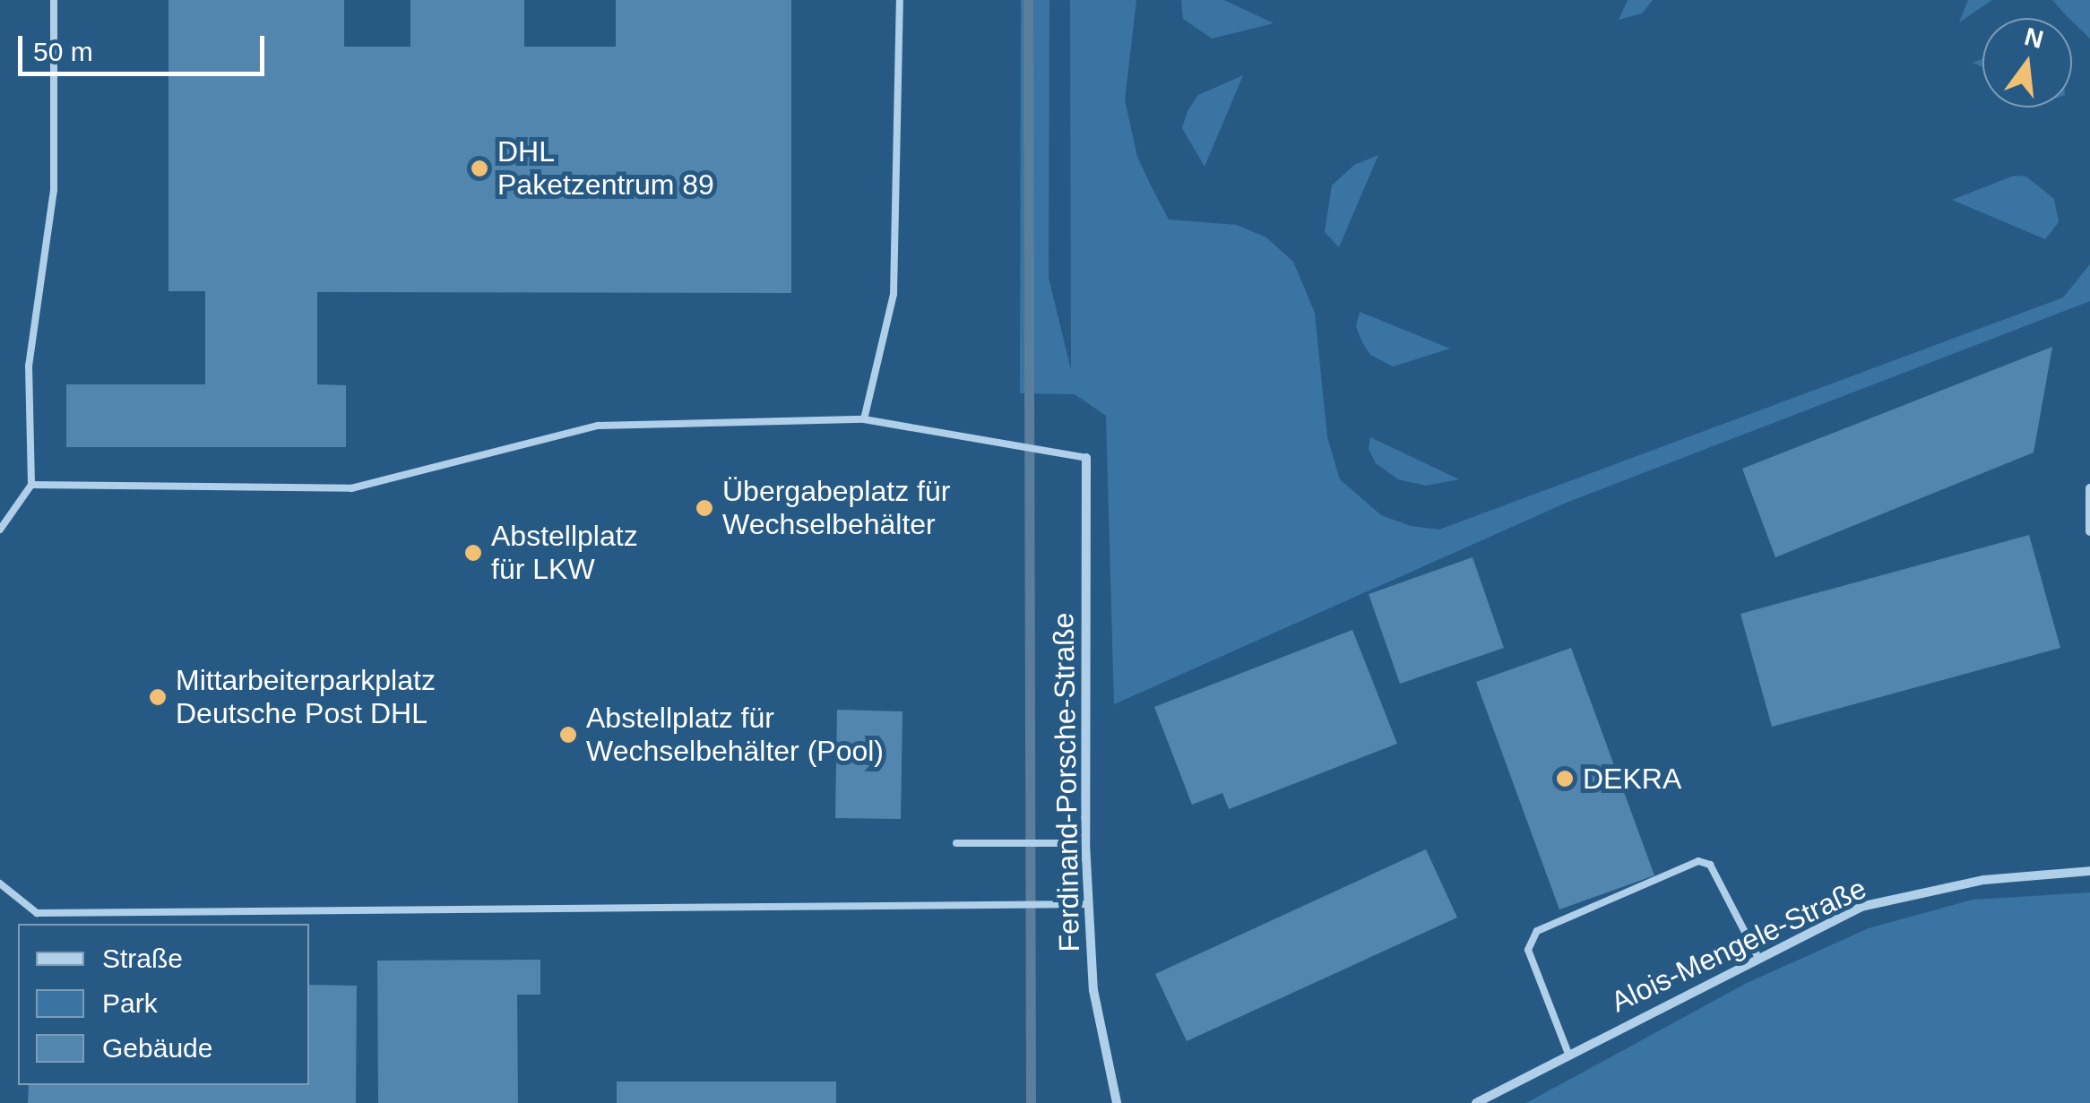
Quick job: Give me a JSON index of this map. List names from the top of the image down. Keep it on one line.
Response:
{"streets":{"street":["Ferdinand-Porsche-Straße","Alois-Mengele-Straße"]},"places":["DHL Paketzentrum 89","Übergabeplatz für Wechselbehälter","Abstellplatz für LKW","Mittarbeiterparkplatz Deutsche Post DHL","Abstellplatz für Wechselbehälter (Pool)","DEKRA"],"legend":["Straße","Park","Gebäude"],"scale_bar":"50 m","north":"top"}
